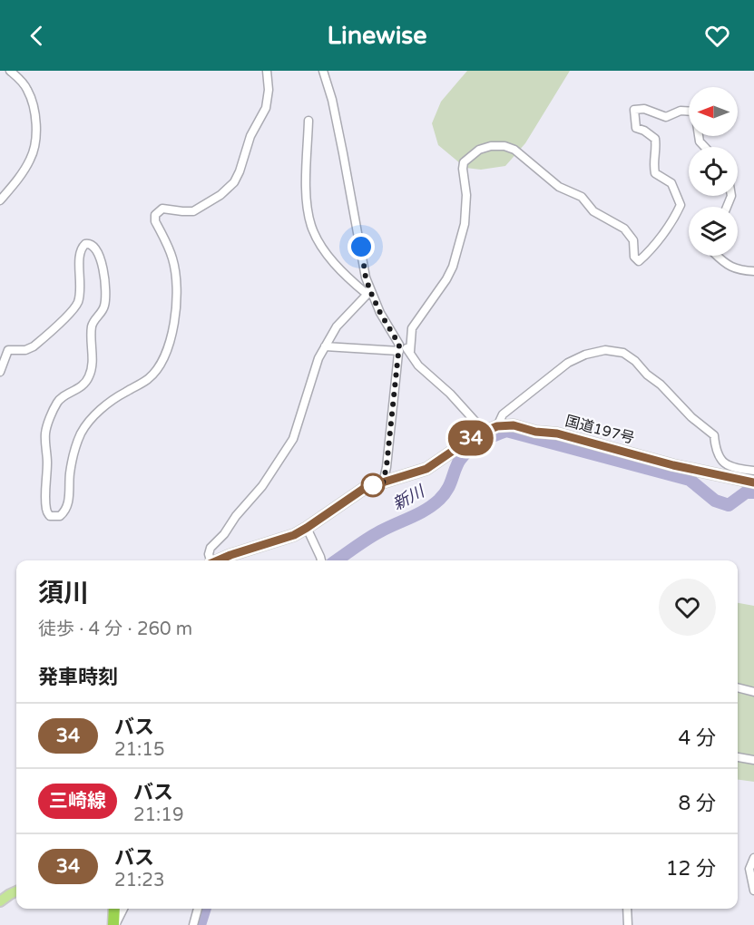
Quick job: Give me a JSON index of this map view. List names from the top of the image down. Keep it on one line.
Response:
{"streets":{"highway":["国道197号"]},"water":["新川"],"lines":["bus line 34"],"north":"left","page":{"header":"Linewise","on_map":"34","heading":[["須川","徒歩 · 4 分 · 260 m"],"発車時刻"],"list":[{"mark":"34","name":"バス","note":"21:15","value":"4 分"},{"mark":"三崎線","name":"バス","note":"21:19","value":"8 分"},{"mark":"34","name":"バス","note":"21:23","value":"12 分"}]}}
